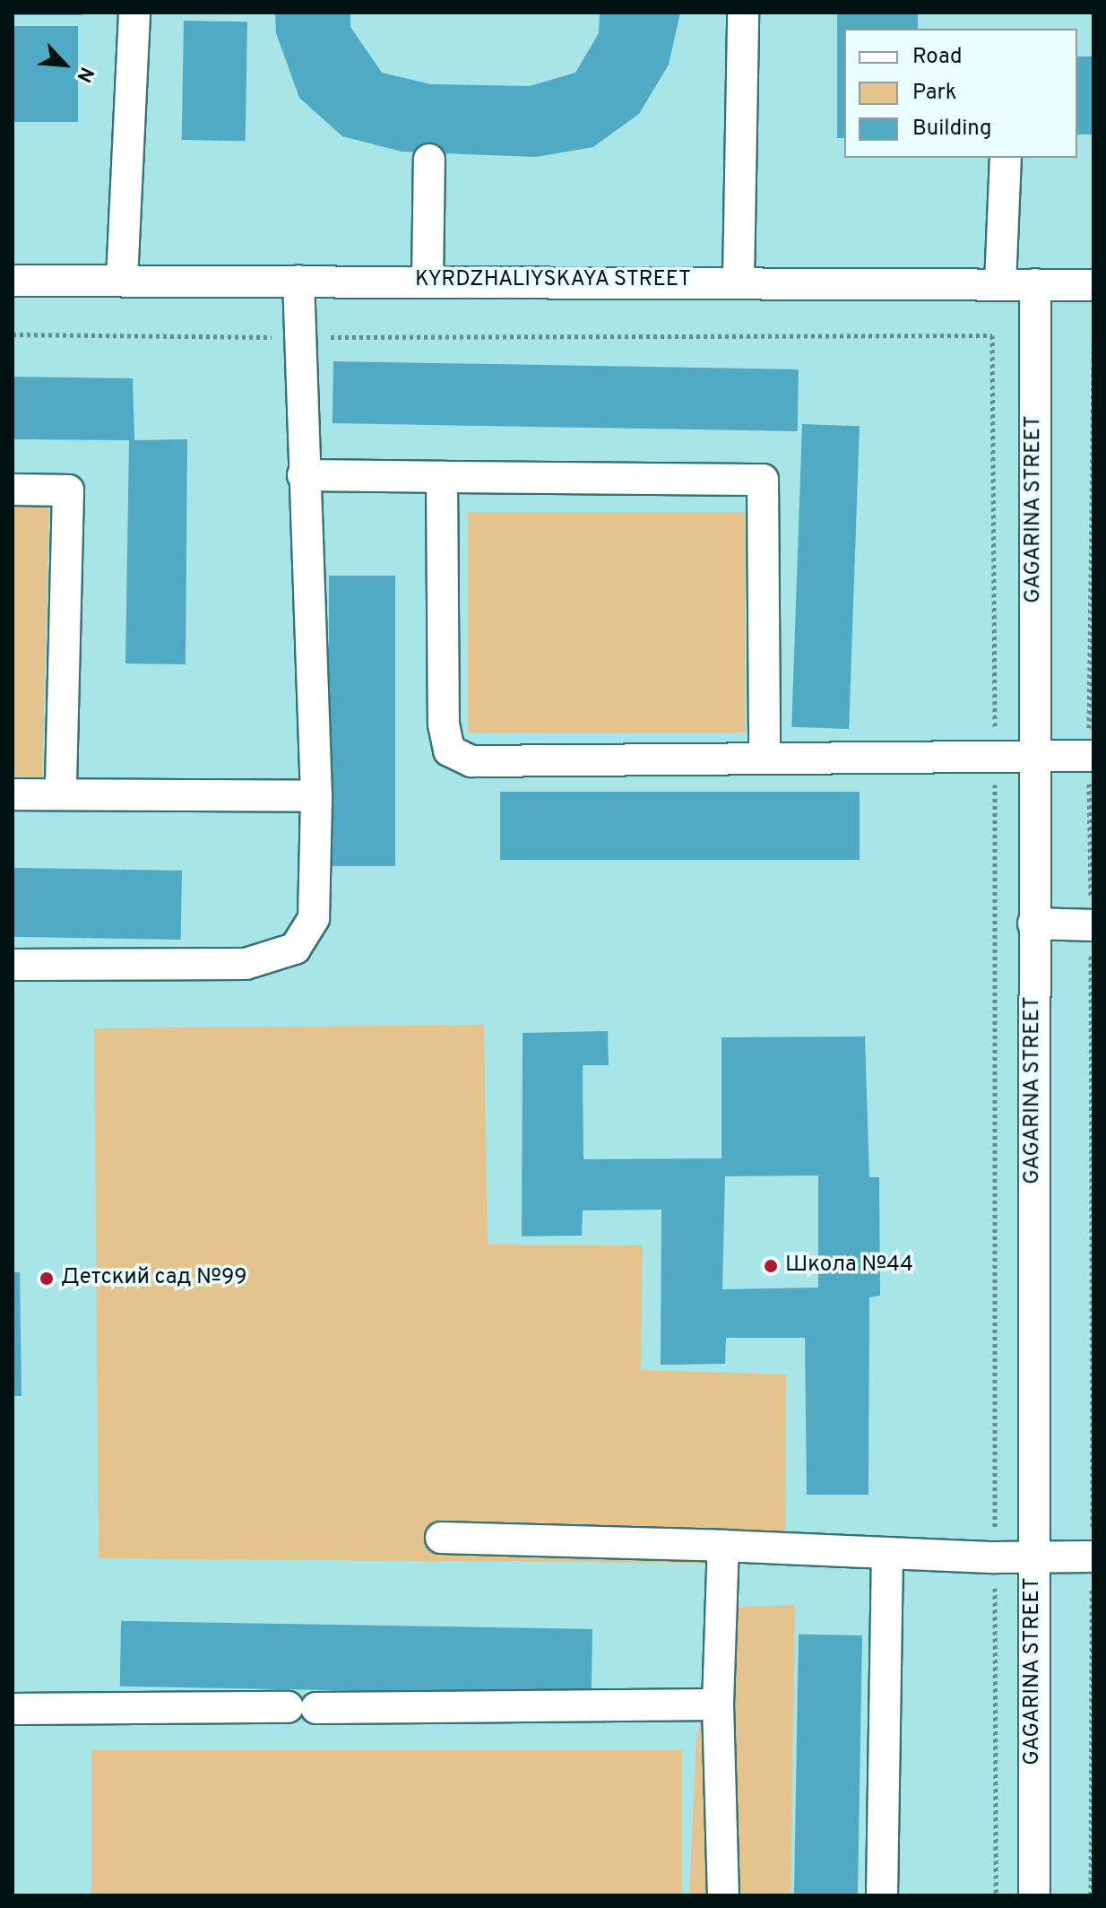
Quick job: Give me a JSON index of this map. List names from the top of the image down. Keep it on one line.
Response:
{"streets":{"street":["KYRDZHALIYSKAYA STREET","GAGARINA STREET"]},"crossings":[["KYRDZHALIYSKAYA STREET","GAGARINA STREET"]],"places":["Школа №44","Детский сад №99"],"legend":["Road","Park","Building"],"north":"bottom right"}
